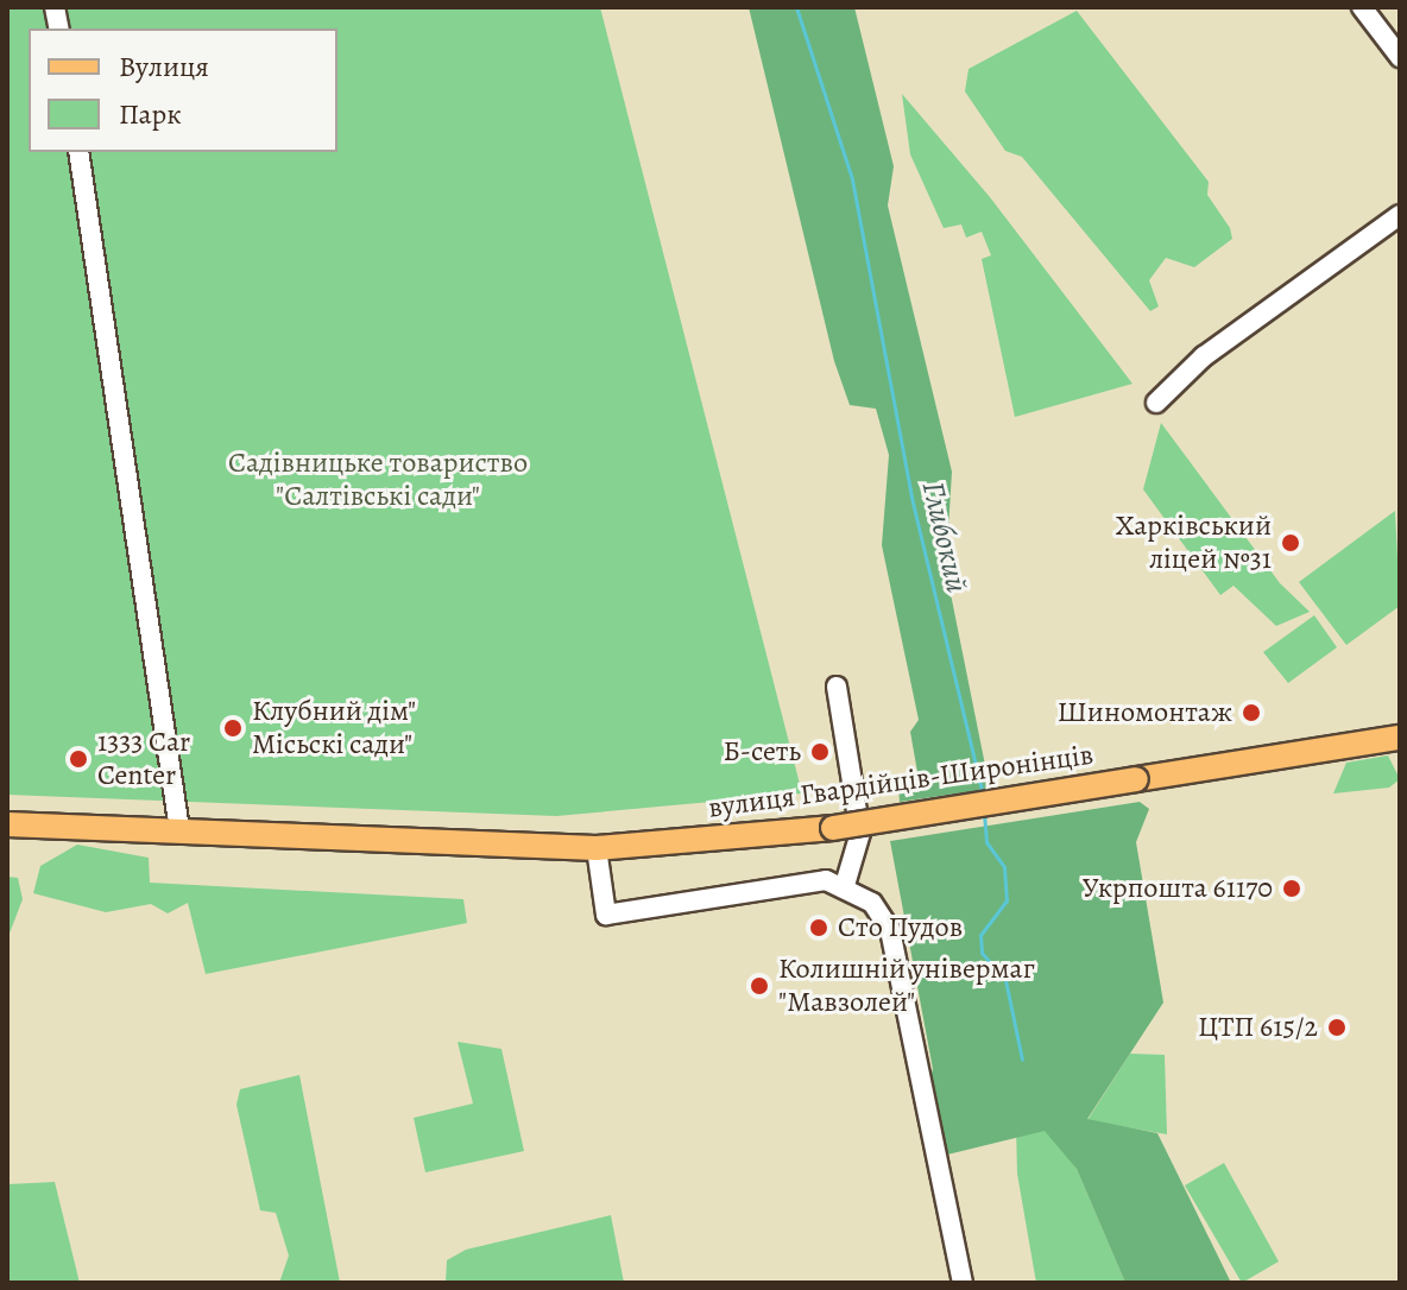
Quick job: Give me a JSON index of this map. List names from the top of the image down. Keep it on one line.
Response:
{"streets":{"main road":["вулиця Гвардійців-Широнінців"]},"water":["Глибокий"],"parks":["Садівницьке товариство \"Салтівські сади\""],"places":["Харківський ліцей №31","Шиномонтаж","Клубний дім\" Місьскі сади\"","Б-сеть","1333 Car Center","Укрпошта 61170","Сто Пудов","Колишній універмаг \"Мавзолей\"","ЦТП 615/2"],"legend":["Вулиця","Парк"]}
